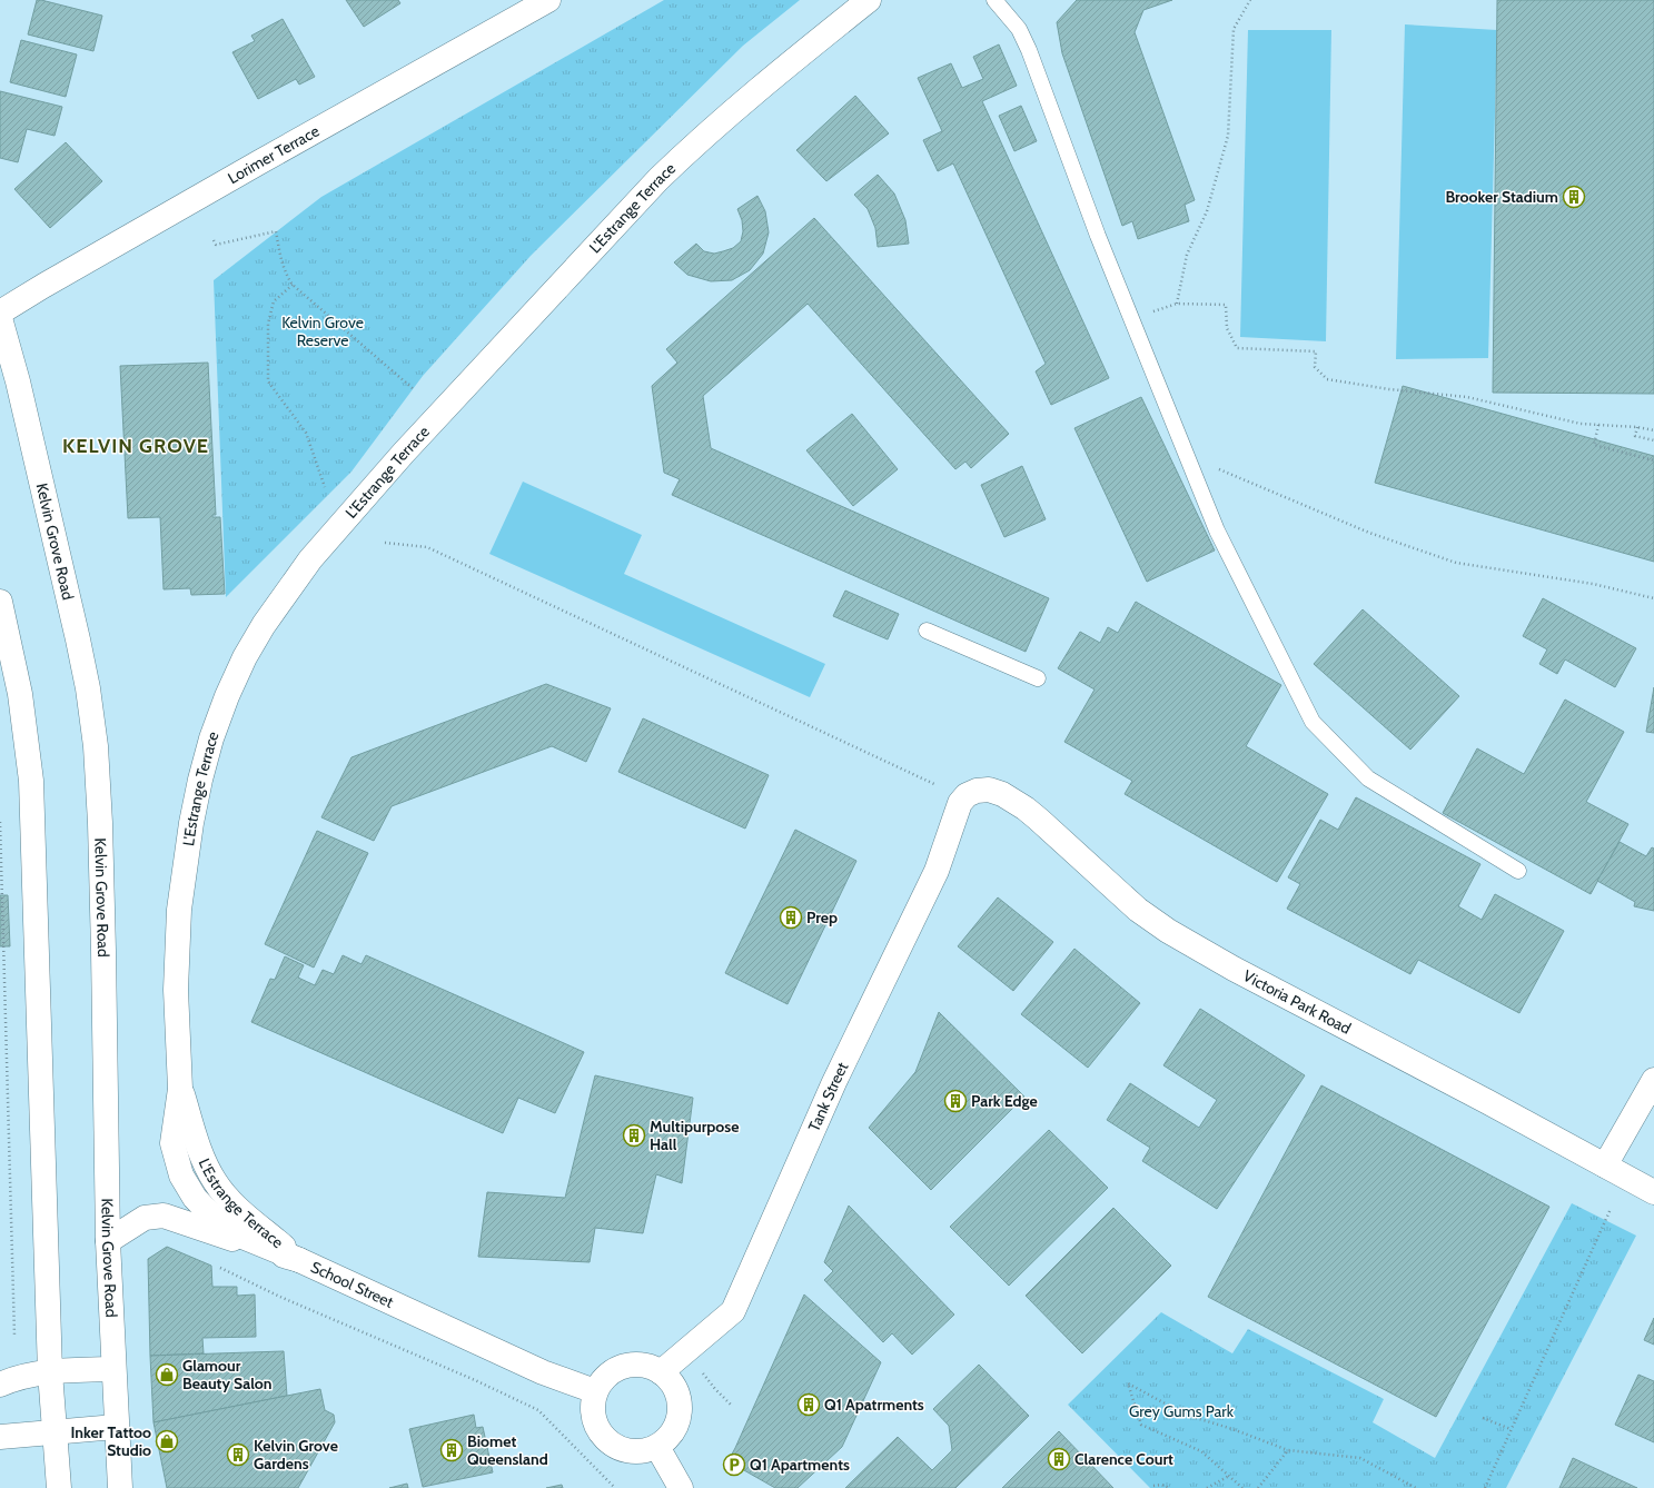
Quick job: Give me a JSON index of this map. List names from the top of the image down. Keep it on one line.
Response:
{"streets":{"street":["Lorimer Terrace","L'Estrange Terrace","Kelvin Grove Road","Victoria Park Road","Tank Street","School Street"]},"crossings":[["L'Estrange Terrace","School Street"],["Kelvin Grove Road","School Street"],["Victoria Park Road","Tank Street"],["Tank Street","School Street"]],"districts":["KELVIN GROVE"],"parks":["Kelvin Grove Reserve","Grey Gums Park"],"places":{"building":["Brooker Stadium","Prep","Park Edge","Multipurpose Hall","Q1 Apatrments","Biomet Queensland","Kelvin Grove Gardens","Clarence Court"],"shop":["Glamour Beauty Salon","Inker Tattoo Studio"],"parking":["Q1 Apartments"]}}
